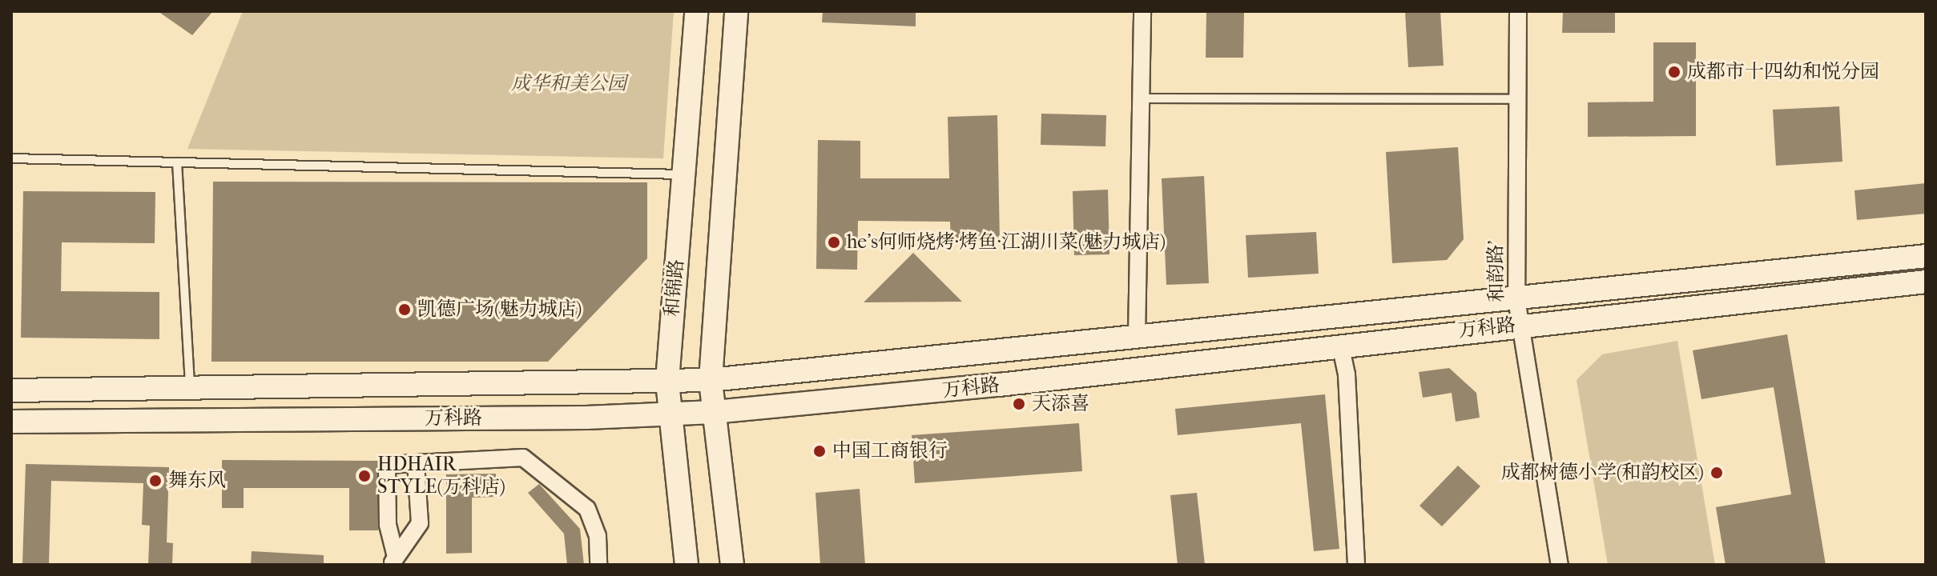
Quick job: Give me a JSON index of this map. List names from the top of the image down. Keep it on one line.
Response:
{"streets":{"main road":["和锦路","万科路"],"street":["和韵路’"]},"crossings":[["和韵路’","万科路"],["和锦路","万科路"]],"parks":["成华和美公园"],"places":["成都市十四幼和悦分园","he's何师烧烤·烤鱼·江湖川菜(魅力城店)","凯德广场(魅力城店)","天添喜","中国工商银行","成都树德小学(和韵校区)","HDHAIR STYLE(万科店)","舞东风"]}
